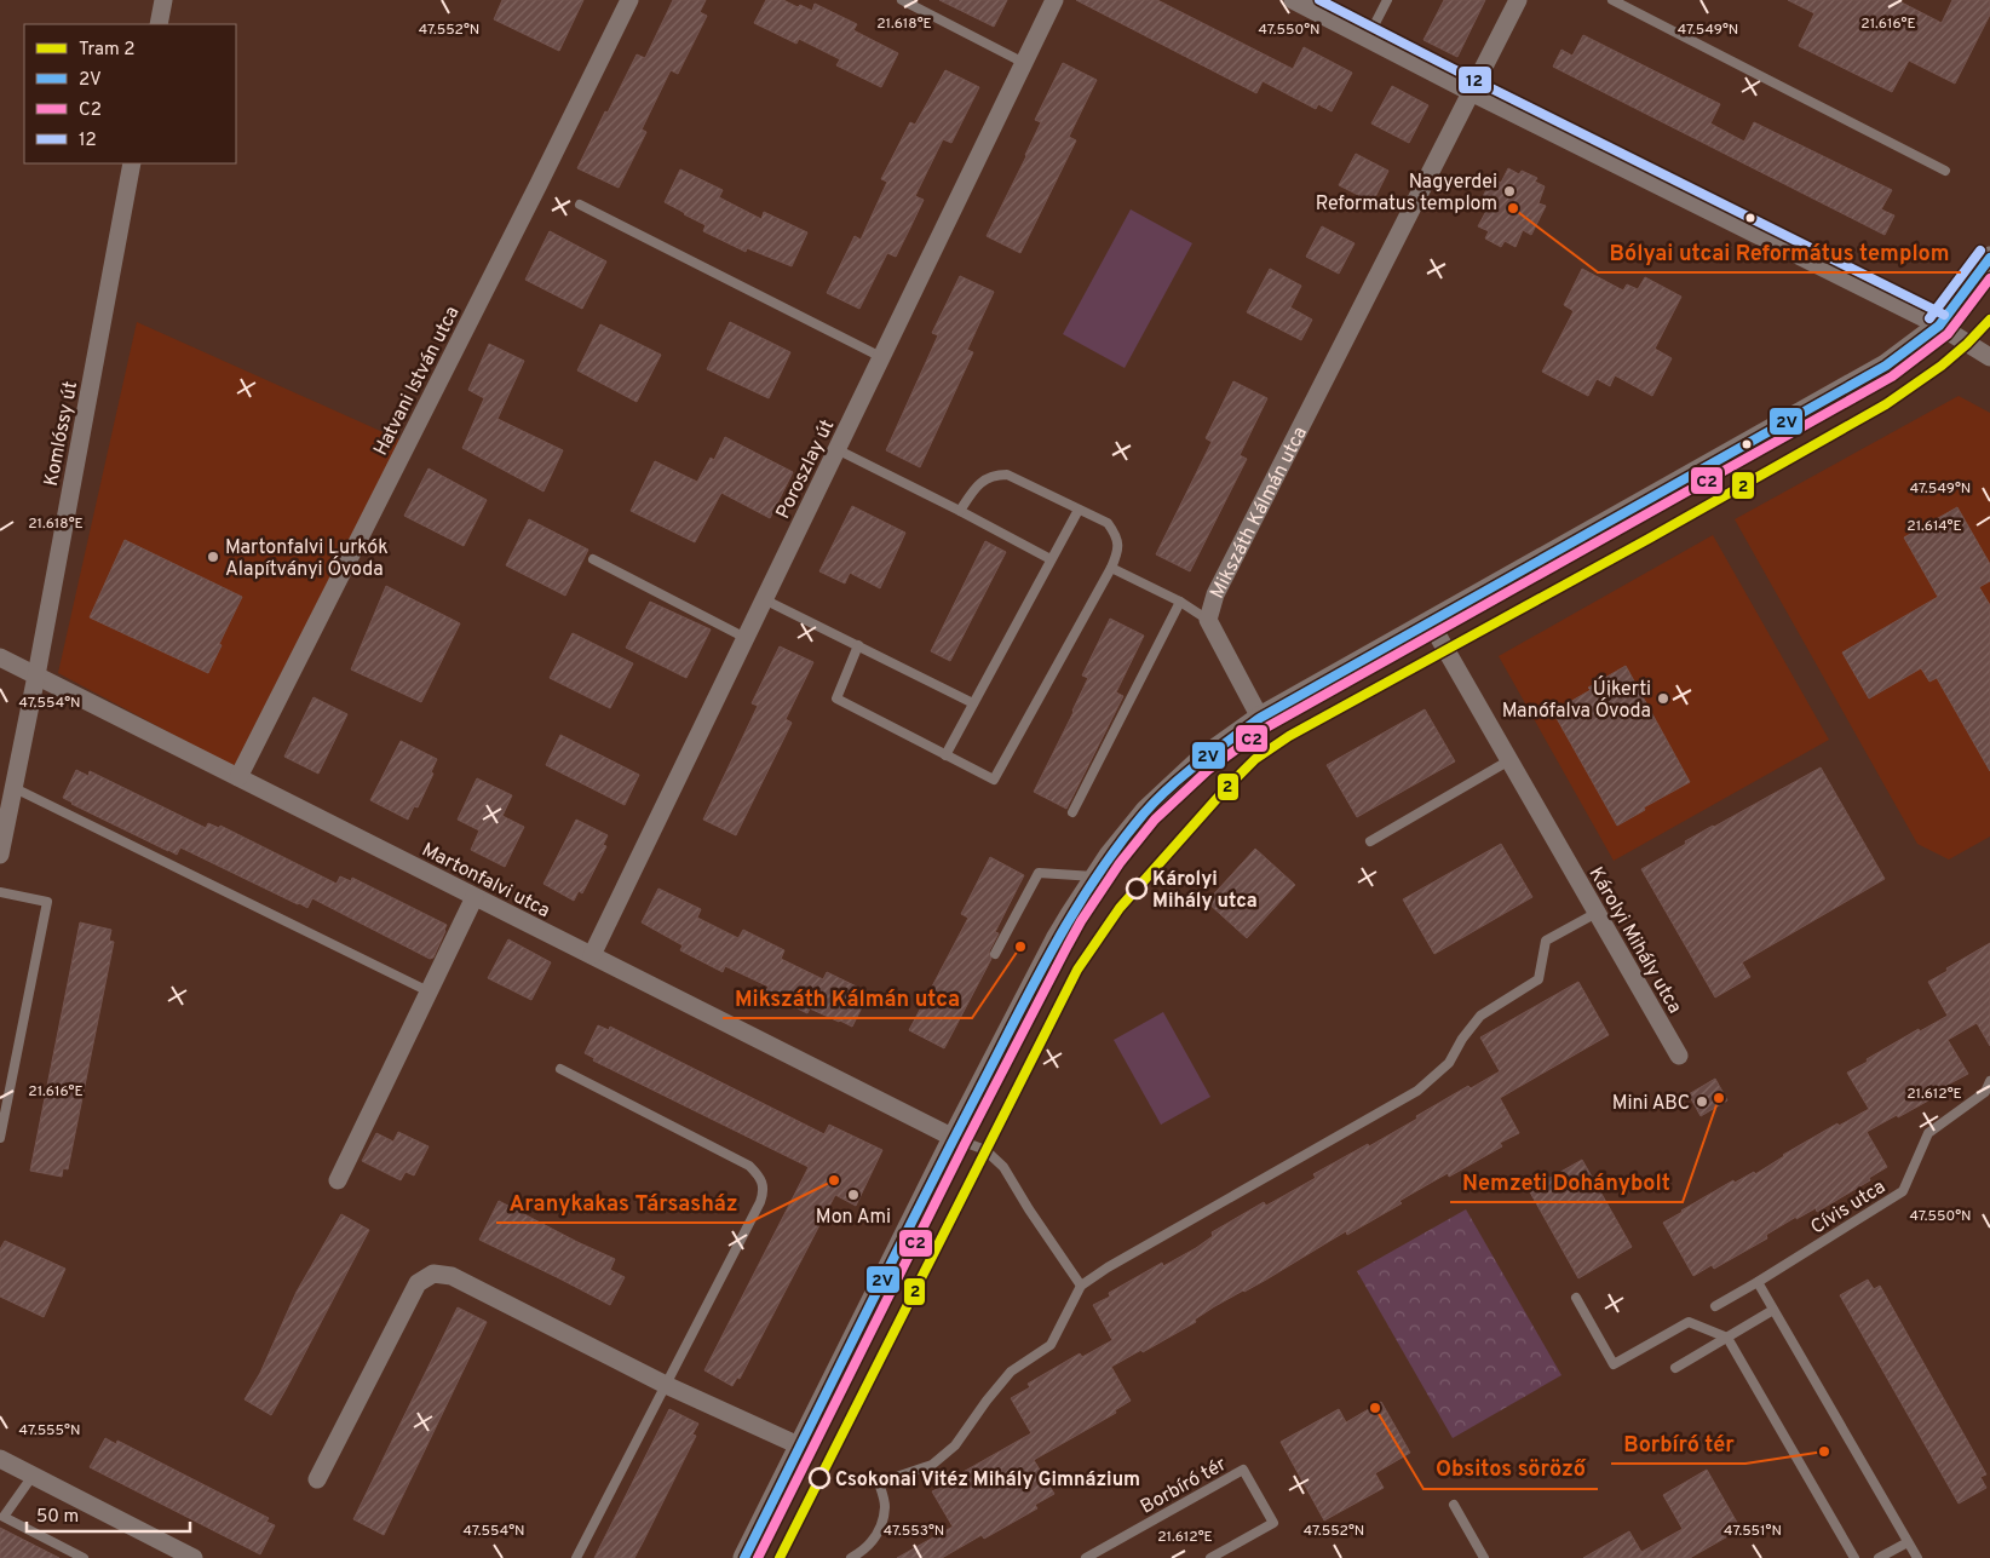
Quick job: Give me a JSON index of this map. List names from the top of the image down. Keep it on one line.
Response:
{"streets":{"street":["Hatvani István utca","Komlóssy út","Poroszlay út","Mikszáth Kálmán utca","Martonfalvi utca","Károlyi Mihály utca"],"lane":["Cívis utca","Borbíró tér"]},"crossings":[["Hatvani István utca","Martonfalvi utca"],["Komlóssy út","Martonfalvi utca"],["Poroszlay út","Martonfalvi utca"]],"places":["Nagyerdei Reformatus templom","Bólyai utcai Református templom","Martonfalvi Lurkók Alapítványi Óvoda","Újkerti Manófalva Óvoda","Károlyi Mihály utca","Mikszáth Kálmán utca","Nemzeti Dohánybolt","Mini ABC","Aranykakas Társasház","Mon Ami","Obsitos söröző","Borbíró tér","Csokonai Vitéz Mihály Gimnázium"],"lines":["transit line 12","transit line 2V","transit line C2","tram line 2"],"legend":["Tram 2","2V","C2","12"],"scale_bar":"50 m","coordinates":["21.618°E","21.616°E","47.552°N","47.550°N","47.549°N","21.614°E","47.554°N","21.612°E","47.555°N","47.553°N","47.551°N"]}
